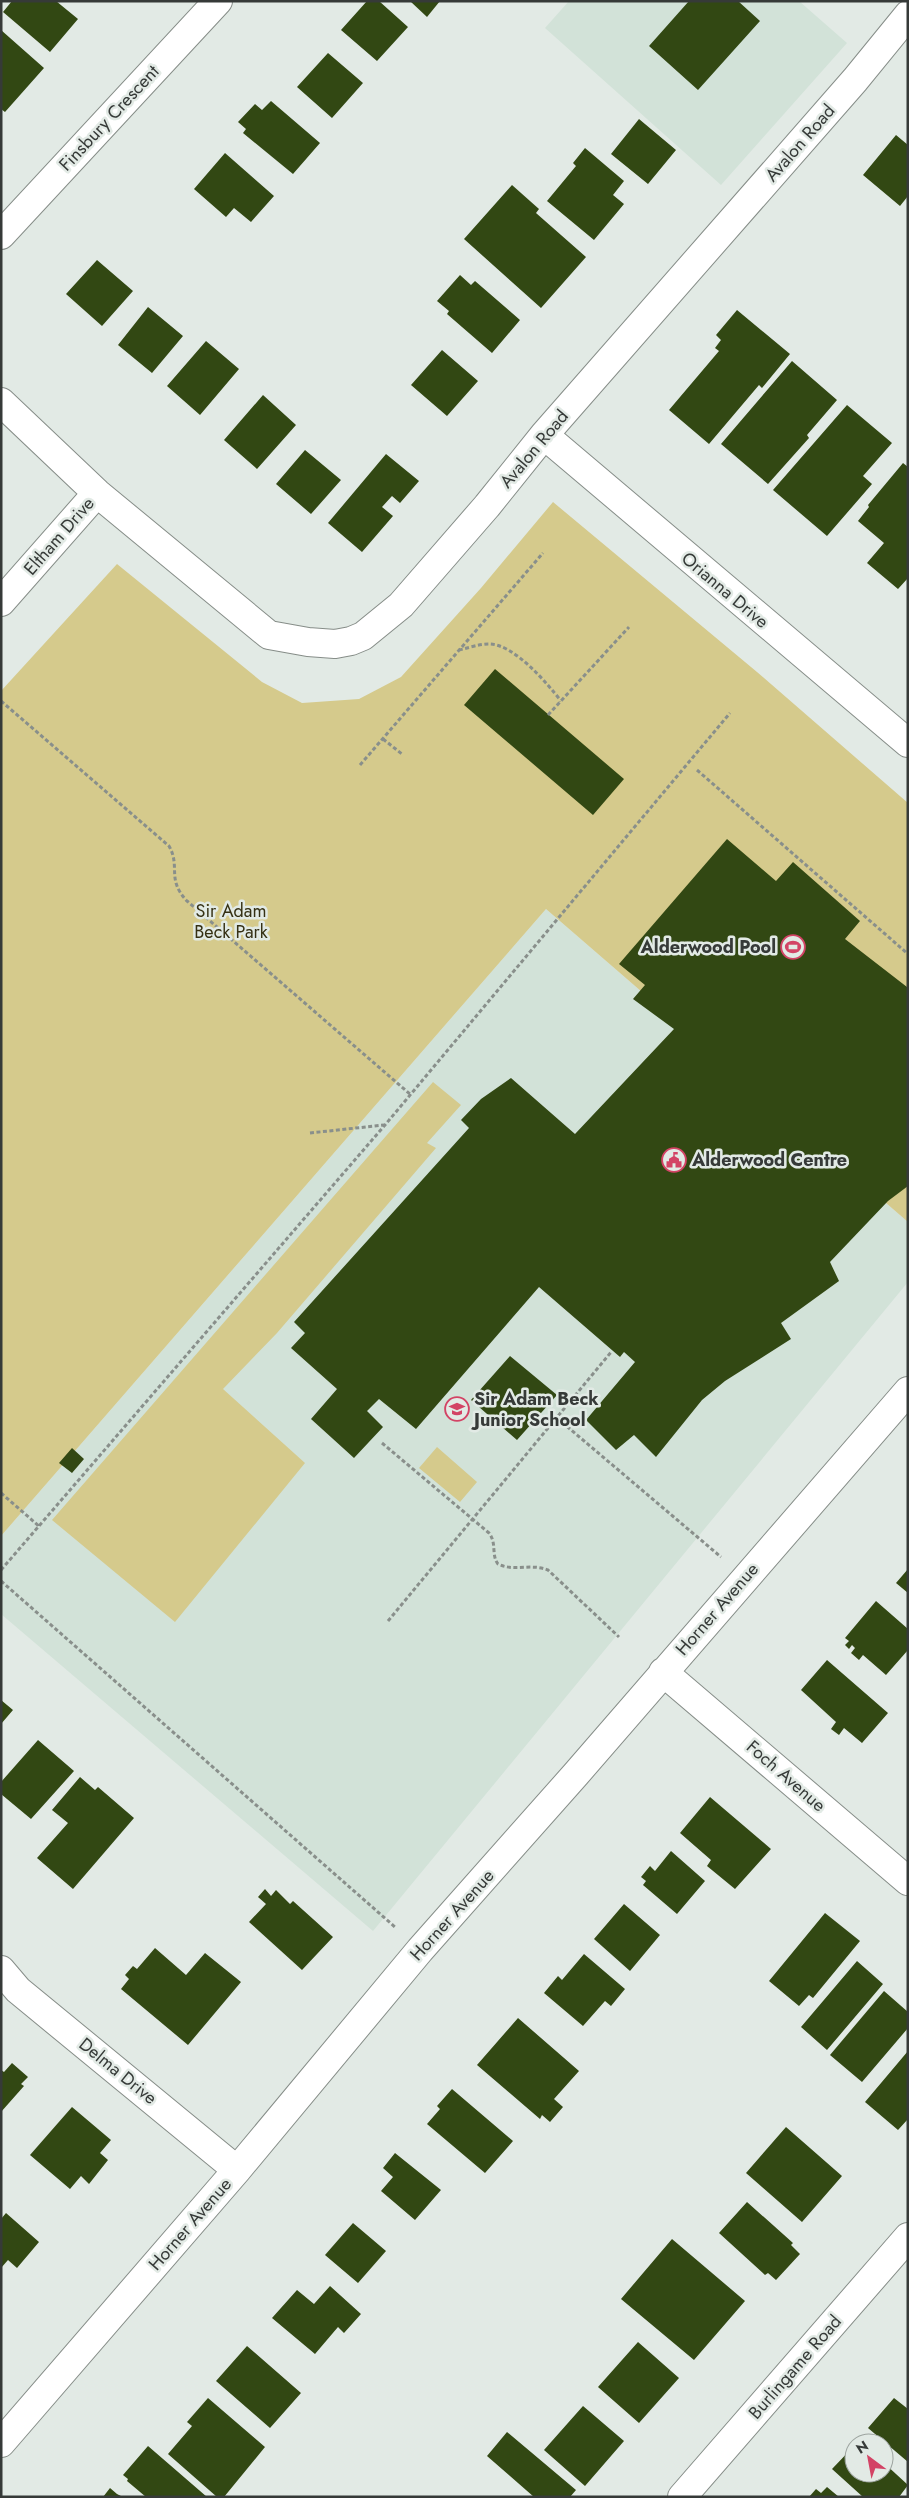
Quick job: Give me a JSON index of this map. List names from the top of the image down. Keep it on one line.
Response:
{"streets":{"street":["Finsbury Crescent","Avalon Road","Eltham Drive","Orianna Drive","Horner Avenue","Foch Avenue","Delma Drive","Burlingame Road"]},"crossings":[["Avalon Road","Eltham Drive"],["Avalon Road","Orianna Drive"],["Horner Avenue","Foch Avenue"],["Horner Avenue","Delma Drive"]],"parks":["Sir Adam Beck Park"],"places":{"sports":["Alderwood Pool"],"public building":["Alderwood Centre"],"school or university":["Sir Adam Beck Junior School"]},"north":"top left"}
